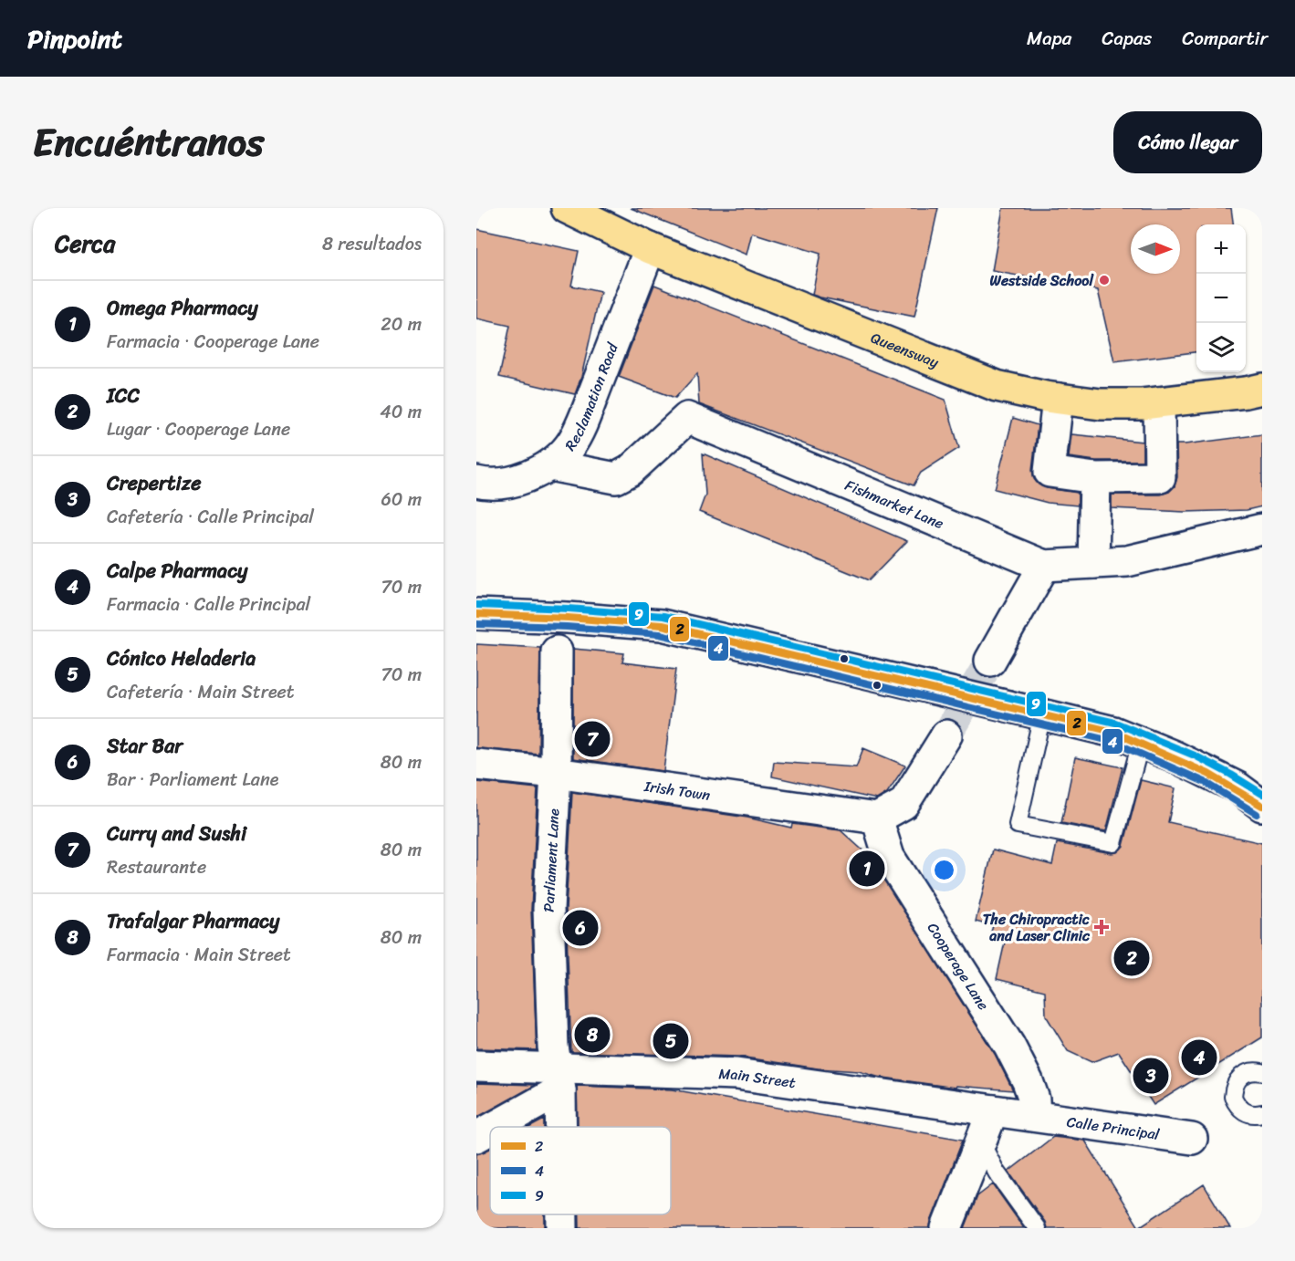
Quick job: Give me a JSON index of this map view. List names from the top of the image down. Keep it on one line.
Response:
{"streets":{"main road":["Queensway"],"street":["Reclamation Road","Fishmarket Lane","Irish Town","Parliament Lane","Cooperage Lane","Main Street","Calle Principal"]},"crossings":[["Queensway","Reclamation Road"],["Reclamation Road","Fishmarket Lane"],["Irish Town","Parliament Lane"],["Irish Town","Cooperage Lane"],["Parliament Lane","Main Street"],["Cooperage Lane","Main Street"],["Cooperage Lane","Calle Principal"],["Main Street","Calle Principal"]],"places":{"other":["Westside School"],"health":["The Chiropractic and Laser Clinic"]},"lines":["transit line 9","transit line 2","transit line 4"],"legend":["2","4","9"],"north":"right","page":{"header":"Pinpoint","nav":["Mapa","Capas","Compartir"],"title":"Encuéntranos","buttons":"Cómo llegar","heading":["Cerca","8 resultados"],"map_buttons":["+","−"],"list":[{"mark":"1","name":"Omega Pharmacy","note":"Farmacia · Cooperage Lane","value":"20 m"},{"mark":"2","name":"ICC","note":"Lugar · Cooperage Lane","value":"40 m"},{"mark":"3","name":"Crepertize","note":"Cafetería · Calle Principal","value":"60 m"},{"mark":"4","name":"Calpe Pharmacy","note":"Farmacia · Calle Principal","value":"70 m"},{"mark":"5","name":"Cónico Heladeria","note":"Cafetería · Main Street","value":"70 m"},{"mark":"6","name":"Star Bar","note":"Bar · Parliament Lane","value":"80 m"},{"mark":"7","name":"Curry and Sushi","note":"Restaurante","value":"80 m"},{"mark":"8","name":"Trafalgar Pharmacy","note":"Farmacia · Main Street","value":"80 m"}],"pins":["7","1","6","2","8","5","4","3"]}}
